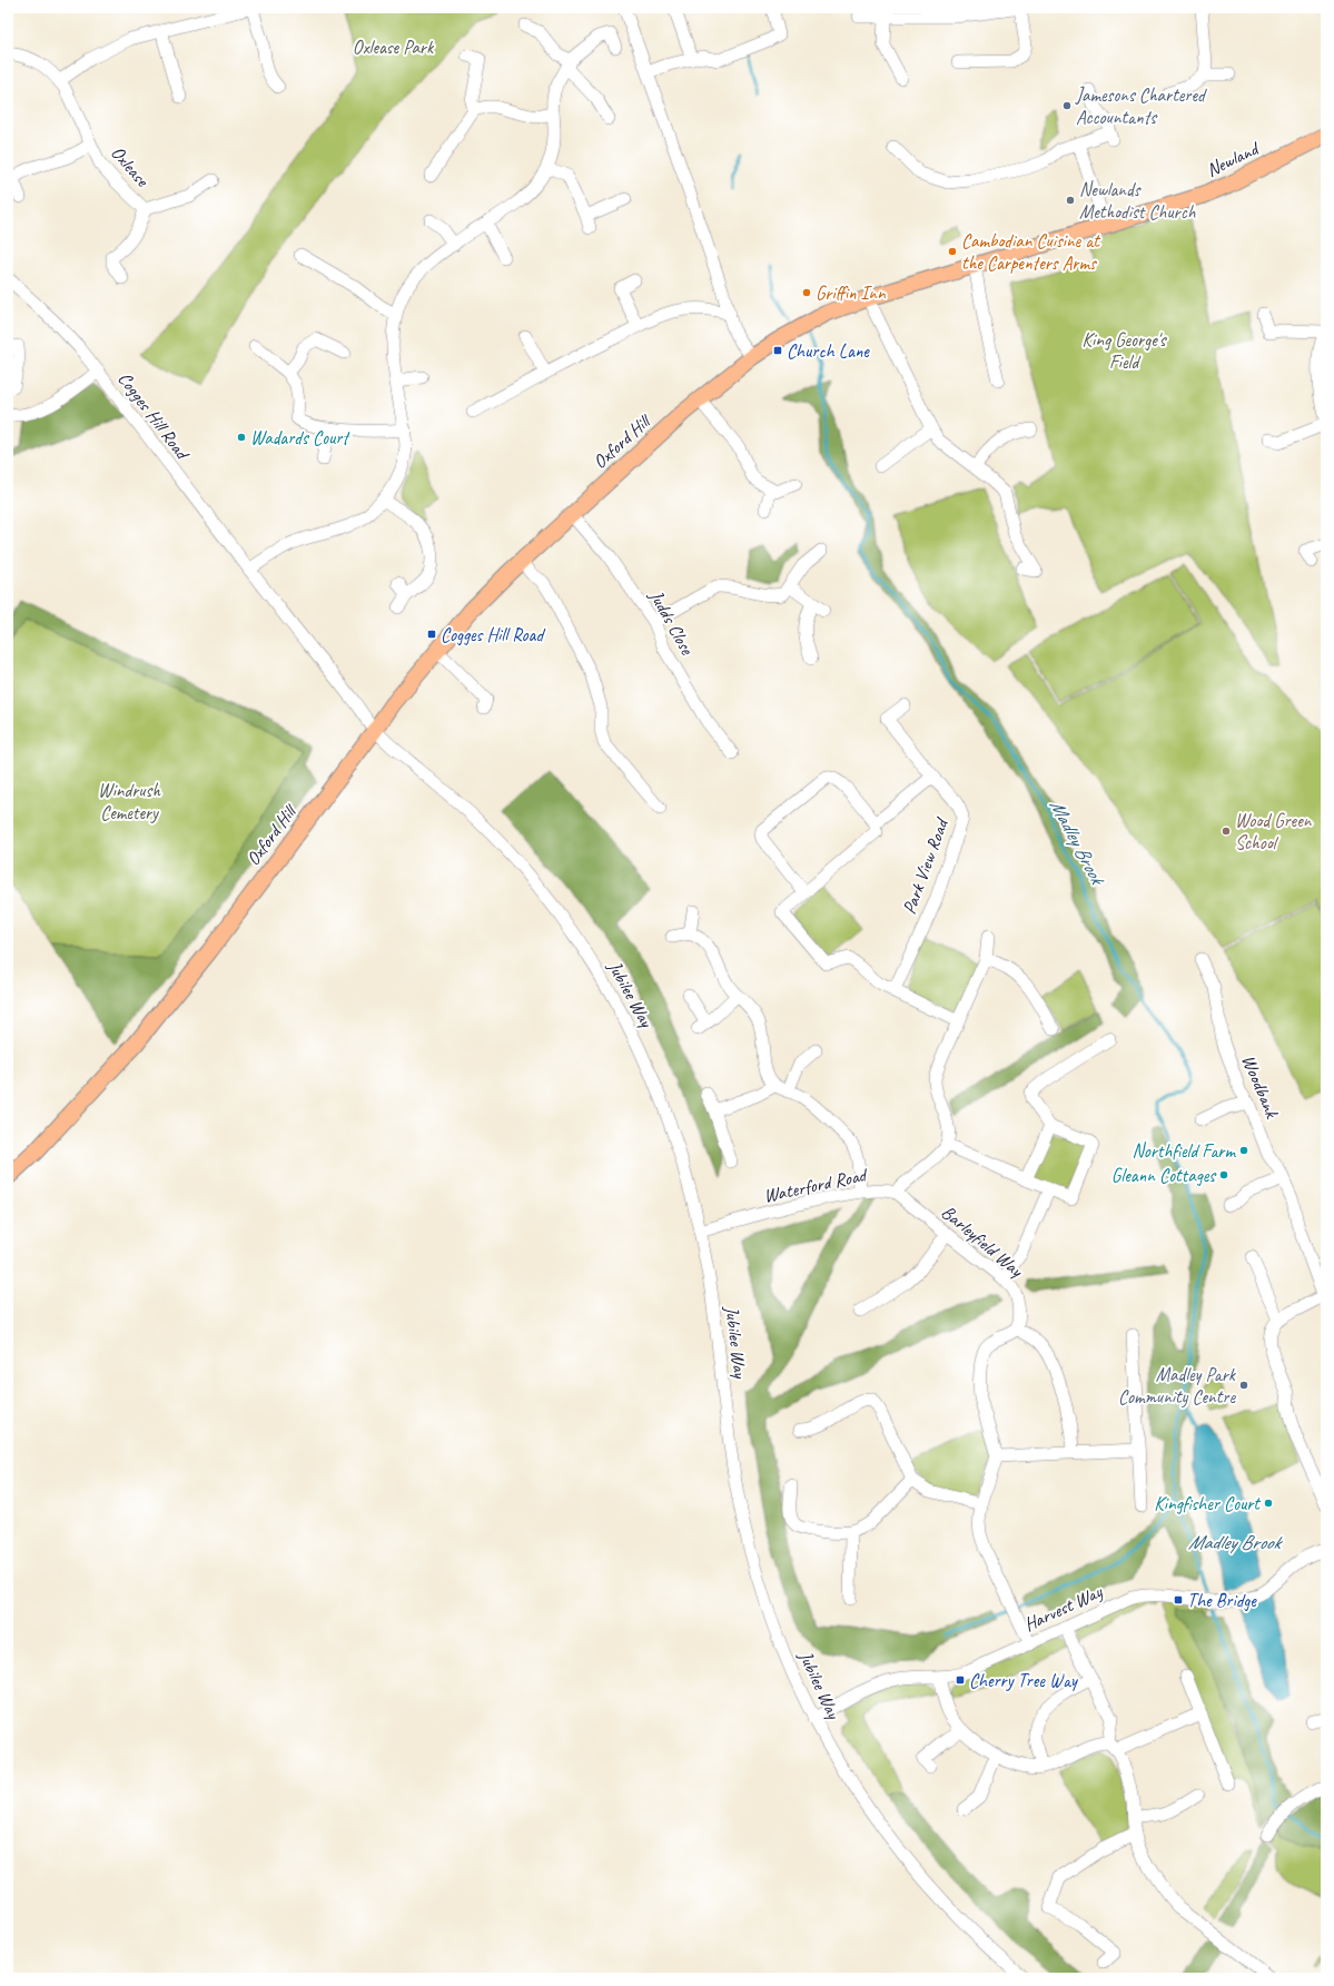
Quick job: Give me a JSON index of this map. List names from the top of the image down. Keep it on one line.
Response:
{"streets":{"main road":["Newland","Oxford Hill"],"street":["Oxlease","Cogges Hill Road","Judds Close","Park View Road","Jubilee Way","Woodbank","Waterford Road","Barleyfield Way","Harvest Way"]},"crossings":[["Newland","Oxford Hill"],["Cogges Hill Road","Oxford Hill"],["Cogges Hill Road","Jubilee Way"],["Oxford Hill","Judds Close"],["Oxford Hill","Jubilee Way"],["Jubilee Way","Waterford Road"],["Jubilee Way","Harvest Way"],["Waterford Road","Barleyfield Way"]],"water":["Madley Brook"],"parks":["Oxlease Park","King George's Field","Windrush Cemetery"],"places":{"other":["Jamesons Chartered Accountants","Newlands Methodist Church","Cambodian Cuisine at the Carpenters Arms","Griffin Inn","Wadards Court","Wood Green School","Northfield Farm","Gleann Cottages","Madley Park Community Centre","Kingfisher Court"],"transit":["Church Lane","Cogges Hill Road","The Bridge","Cherry Tree Way"]}}
